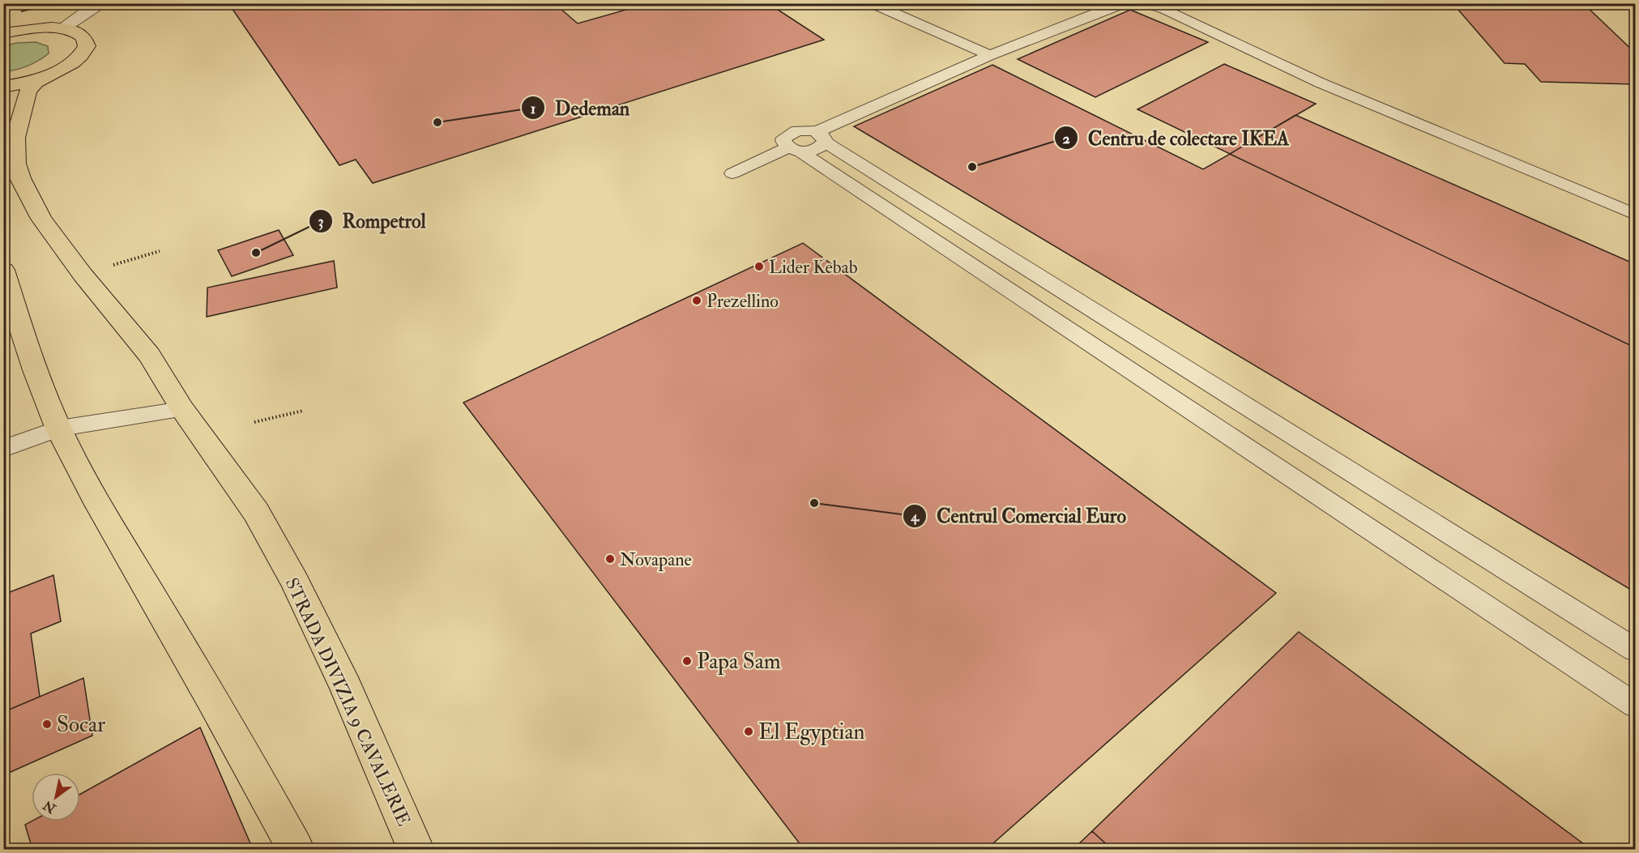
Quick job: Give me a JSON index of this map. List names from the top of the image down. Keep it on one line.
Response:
{"streets":{"main road":["STRADA DIVIZIA 9 CAVALERIE"]},"places":["Dedeman","Centru de colectare IKEA","Rompetrol","Lider Kebab","Prezellino","Centrul Comercial Euro","Novapane","Papa Sam","Socar","El Egyptian"],"north":"bottom left"}
